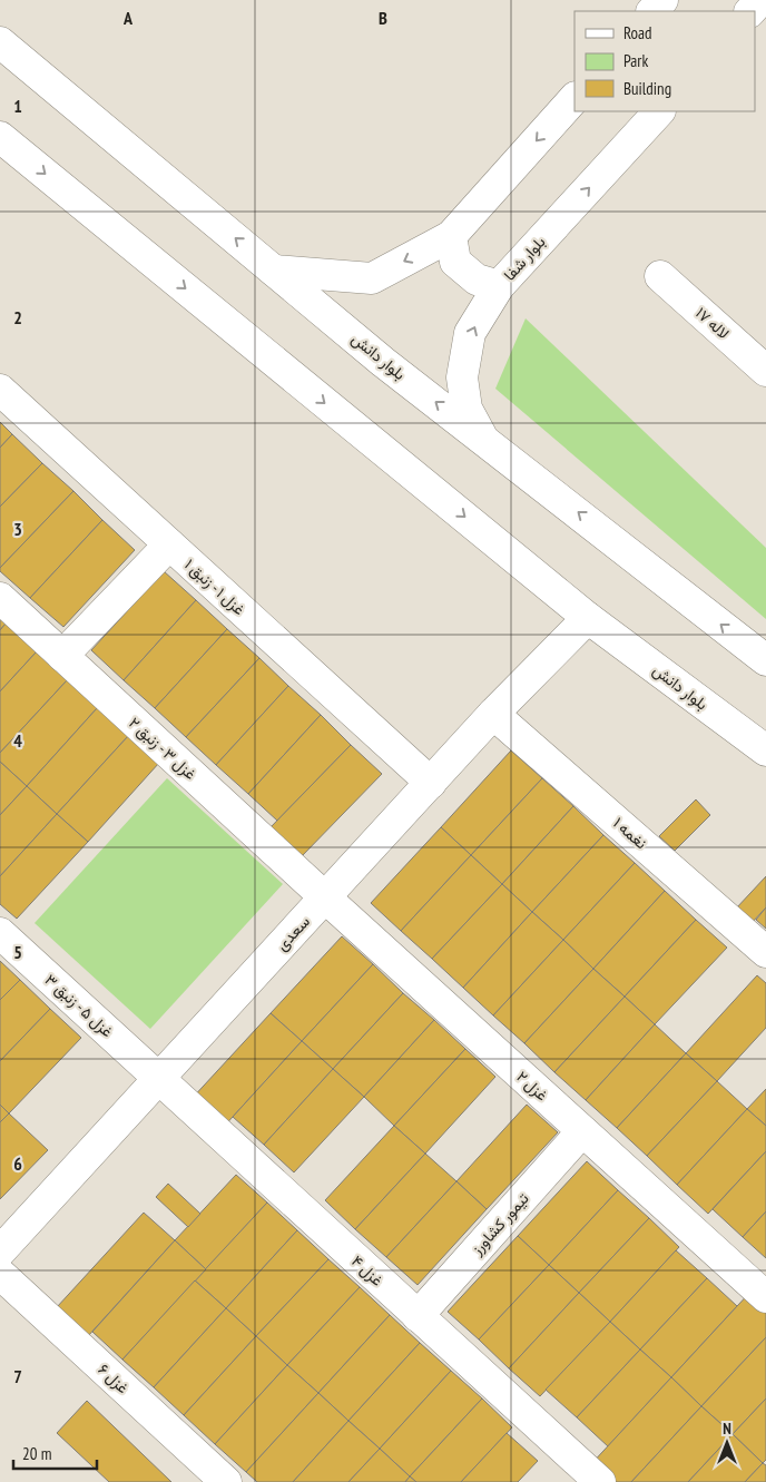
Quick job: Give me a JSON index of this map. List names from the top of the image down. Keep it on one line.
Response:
{"streets":{"street":["بلوار شفا","لاله ۱۷","بلوار دانش","غزل ۱ - زنبق ۱","غزل ۳ - زنبق ۲","نغمه ۱","سعدی","غزل ۵ - زنبق ۳","غزل ۲","تیمور کشاورز","غزل ۴","غزل ۶"]},"crossings":[["بلوار شفا","بلوار دانش"],["بلوار دانش","سعدی"],["غزل ۱ - زنبق ۱","سعدی"],["غزل ۳ - زنبق ۲","سعدی"],["غزل ۳ - زنبق ۲","غزل ۲"],["نغمه ۱","سعدی"],["سعدی","غزل ۵ - زنبق ۳"],["سعدی","غزل ۲"],["سعدی","غزل ۴"],["غزل ۵ - زنبق ۳","غزل ۴"],["غزل ۲","تیمور کشاورز"],["تیمور کشاورز","غزل ۴"]],"legend":["Road","Park","Building"],"scale_bar":"20 m","north":"top","grid":{"columns":["A","B"],"rows":["1","2","3","4","5","6","7"]}}
